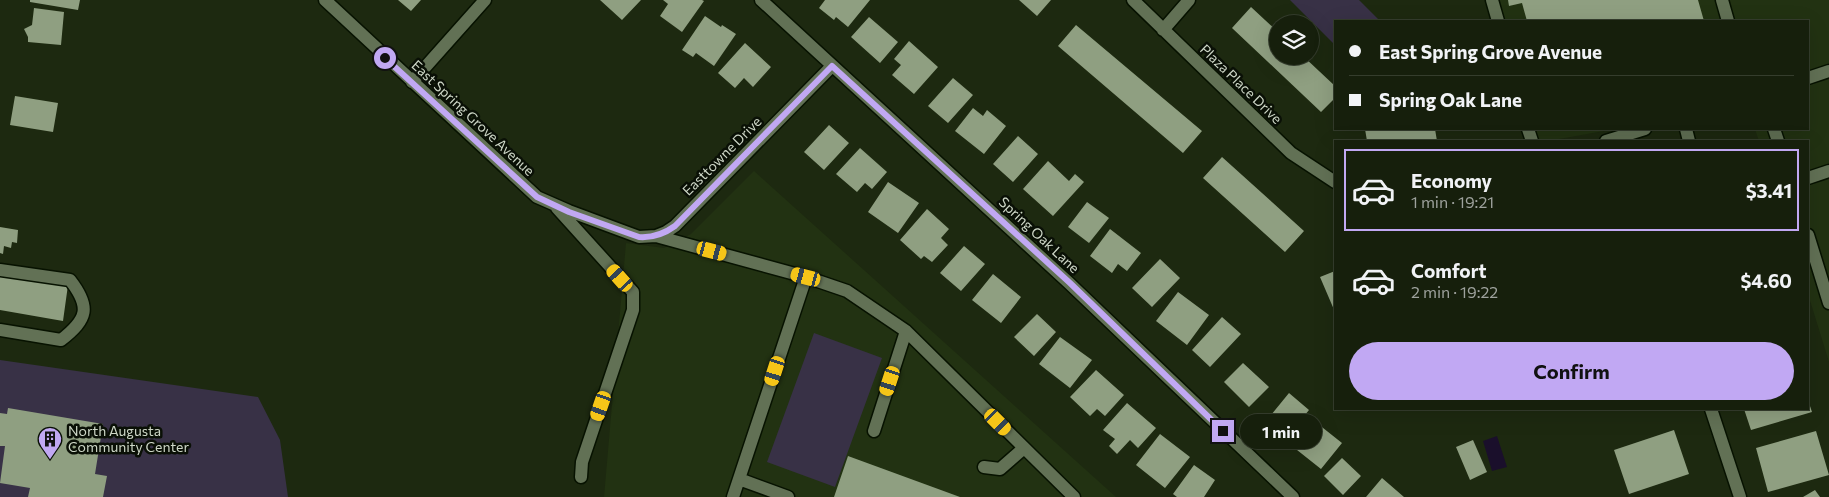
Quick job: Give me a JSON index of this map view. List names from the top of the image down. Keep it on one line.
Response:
{"streets":{"street":["Plaza Place Drive","East Spring Grove Avenue","Easttowne Drive","Spring Oak Lane"]},"crossings":[["East Spring Grove Avenue","Easttowne Drive"],["Easttowne Drive","Spring Oak Lane"]],"places":{"building":["North Augusta Community Center"]},"page":{"banner":["East Spring Grove Avenue","Spring Oak Lane"],"list":[{"name":"Economy","note":"1 min · 19:21","value":"$3.41"},{"name":"Comfort","note":"2 min · 19:22","value":"$4.60"}],"buttons":"Confirm","bubble":"1 min"}}
